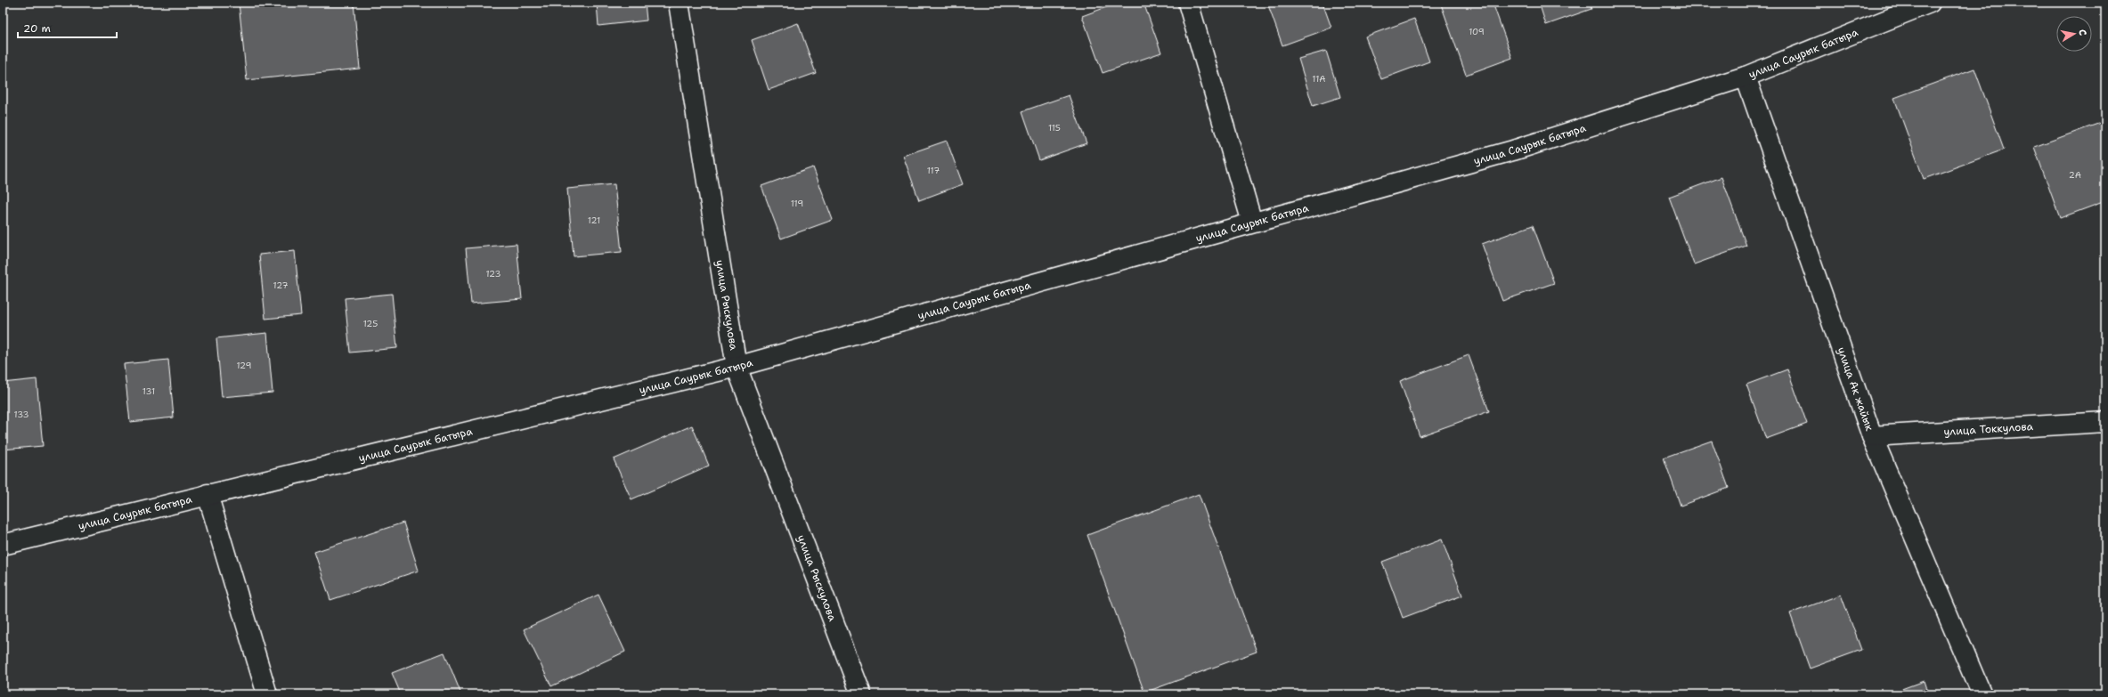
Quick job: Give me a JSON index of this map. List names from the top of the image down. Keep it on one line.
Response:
{"streets":{"street":["улица Саурык батыра","улица Рыскулова","улица Ак жайык","улица Токкулова"]},"crossings":[["улица Саурык батыра","улица Рыскулова"],["улица Саурык батыра","улица Ак жайык"],["улица Ак жайык","улица Токкулова"]],"house_numbers":["109","11А","115","117","2А","119","121","123","127","125","129","131","133"],"scale_bar":"20 m","north":"right"}
